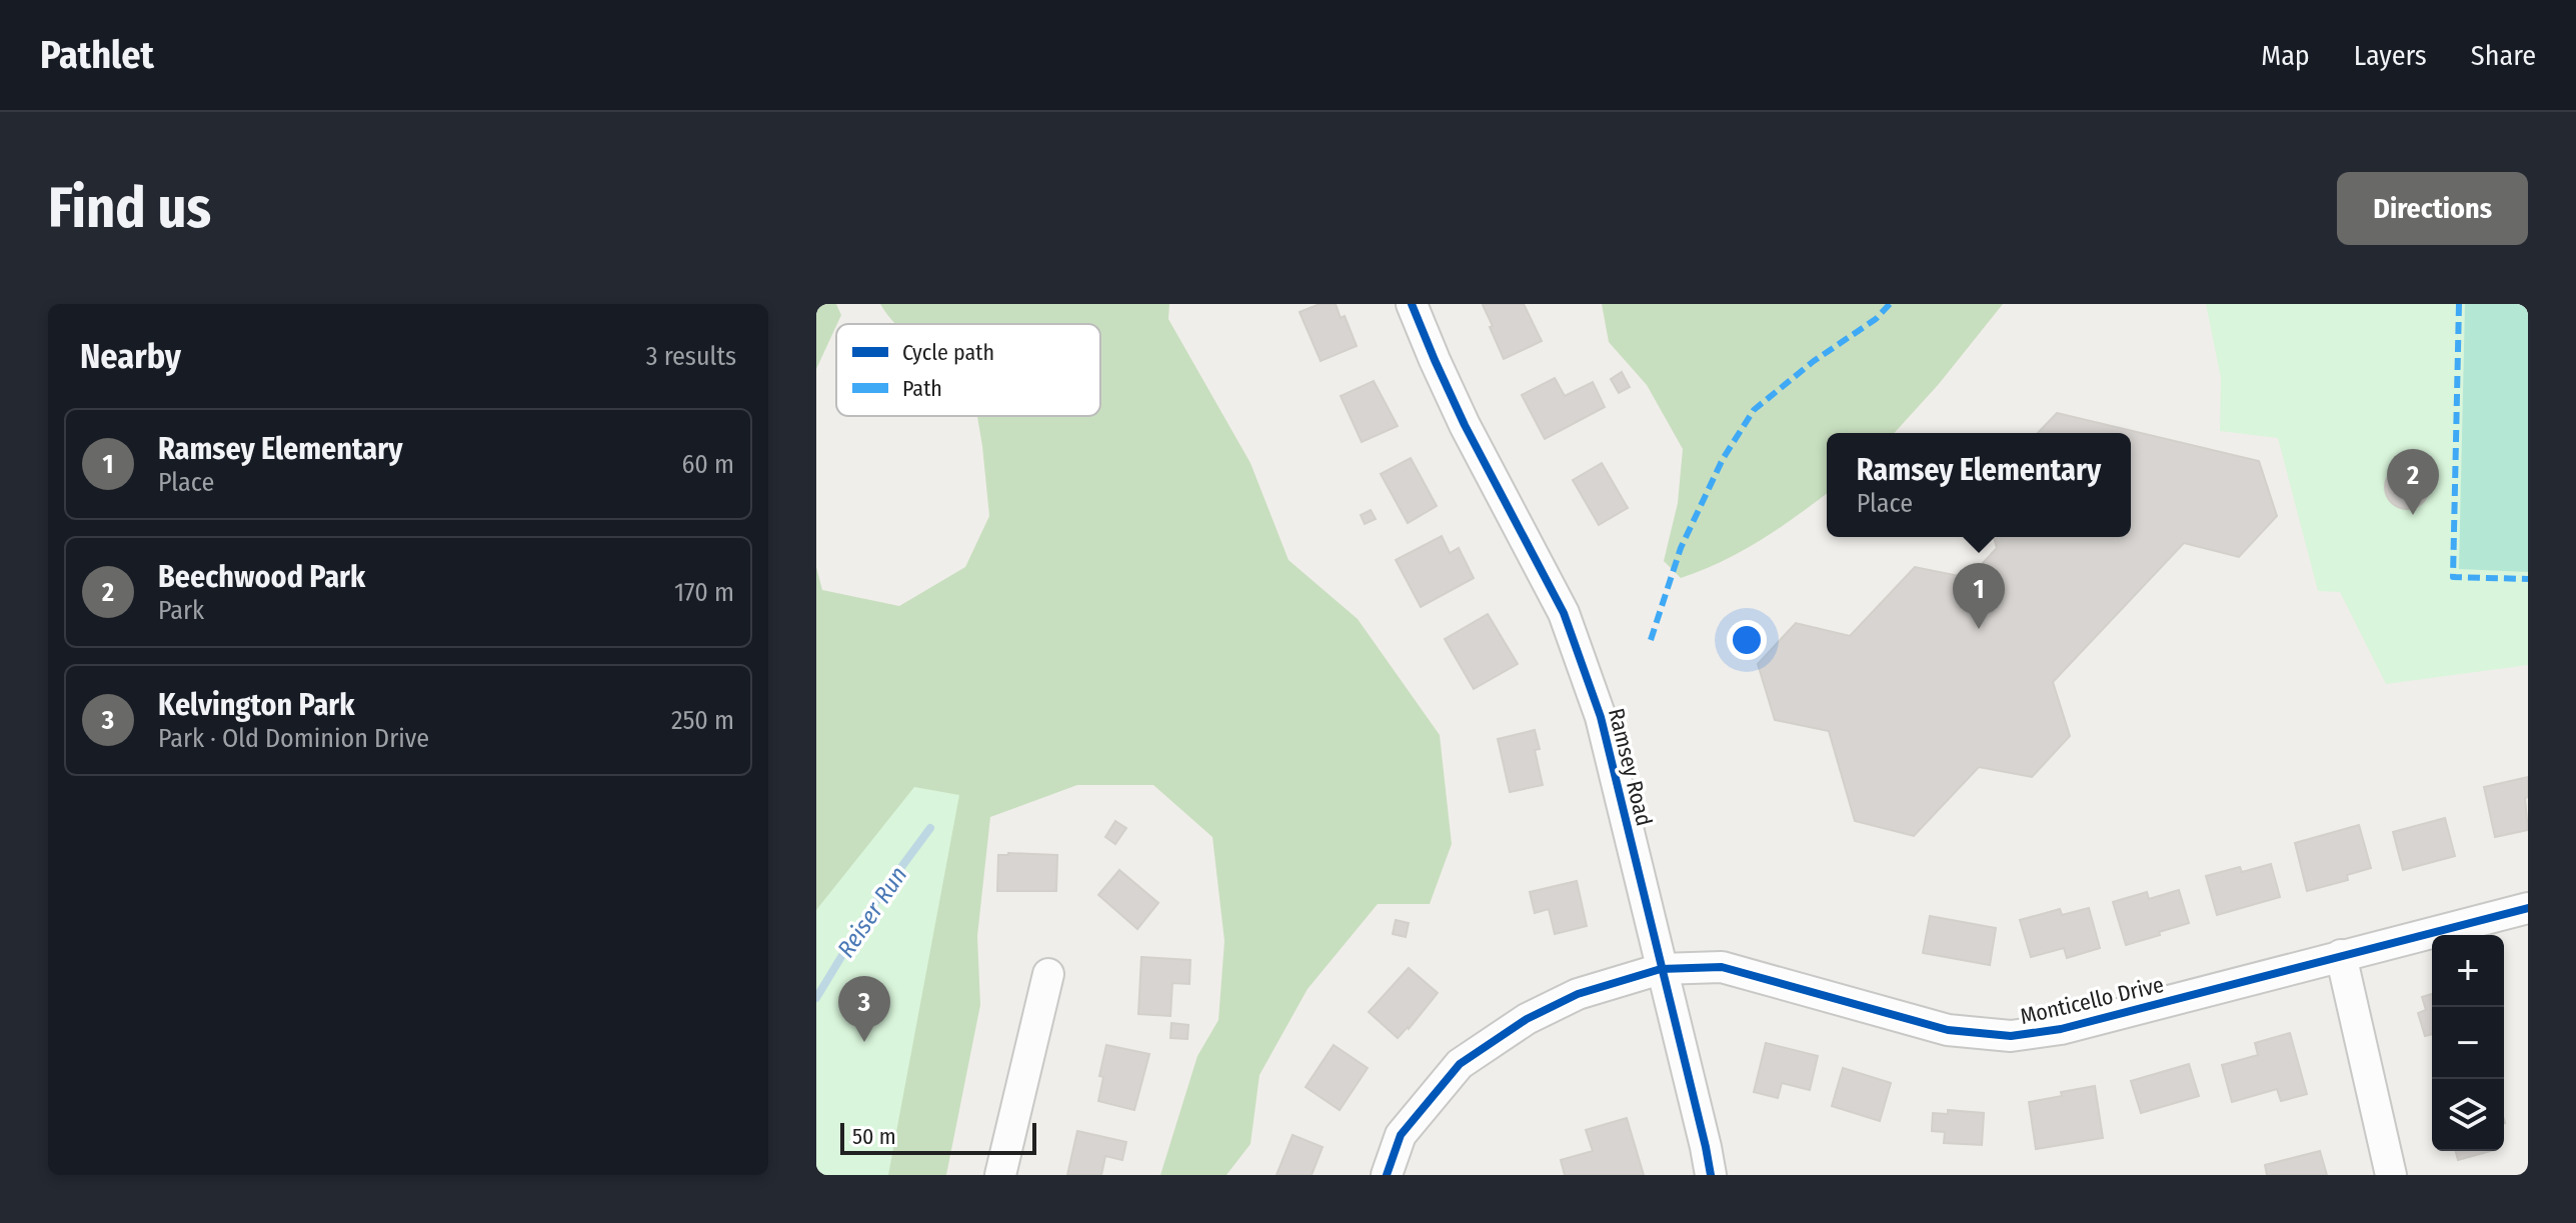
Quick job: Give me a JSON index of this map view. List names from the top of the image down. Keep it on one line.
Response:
{"streets":{"street":["Ramsey Road","Monticello Drive"]},"crossings":[["Ramsey Road","Monticello Drive"]],"water":["Reiser Run"],"legend":["Cycle path","Path"],"scale_bar":"50 m","page":{"header":"Pathlet","nav":["Map","Layers","Share"],"buttons":"Directions","title":"Find us","heading":["Nearby","3 results"],"list":[{"mark":"1","name":"Ramsey Elementary","note":"Place","value":"60 m"},{"mark":"2","name":"Beechwood Park","note":"Park","value":"170 m"},{"mark":"3","name":"Kelvington Park","note":"Park · Old Dominion Drive","value":"250 m"}],"popup":["Ramsey Elementary","Place"],"pins":["2","1","3"],"map_buttons":["+","−"],"scale":"50 m"}}
